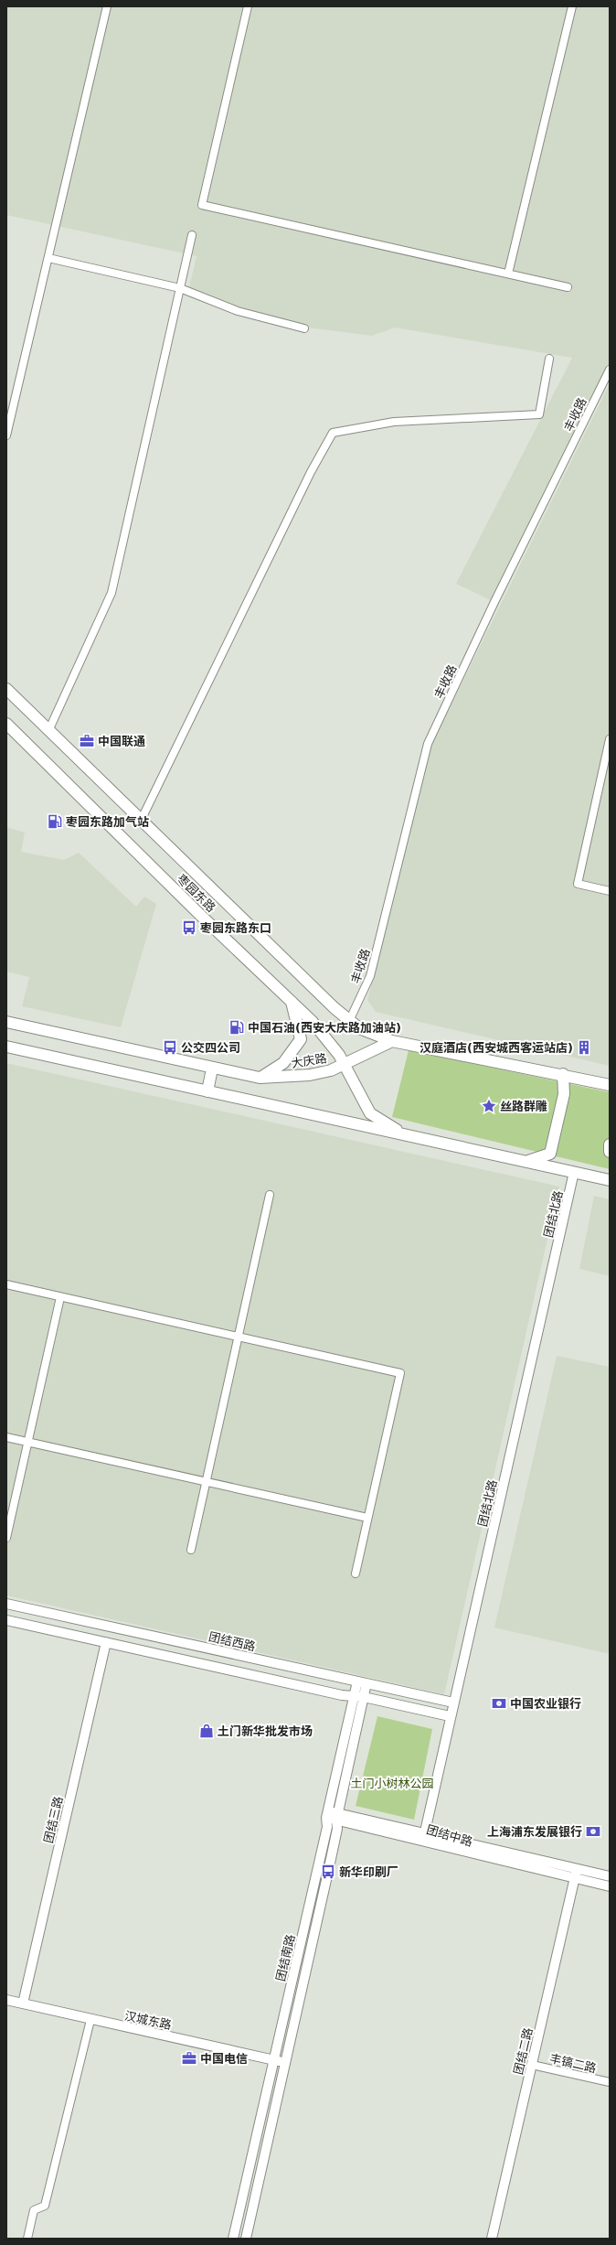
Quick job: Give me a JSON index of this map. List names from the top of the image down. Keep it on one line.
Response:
{"streets":{"main road":["枣园东路","大庆路"],"street":["丰收路","团结北路","团结西路","团结三路","团结中路","团结南路","汉城东路","团结二路","丰镐二路"]},"crossings":[["丰收路","枣园东路"],["枣园东路","大庆路"],["团结北路","团结西路"],["团结北路","团结中路"],["团结西路","团结南路"],["团结三路","汉城东路"],["团结中路","团结南路"],["团结中路","团结二路"],["团结南路","汉城东路"],["团结二路","丰镐二路"]],"parks":["土门小树林公园"],"places":{"office":["中国联通","中国电信"],"fuel station":["枣园东路加气站","中国石油(西安大庆路加油站)"],"bus stop":["枣园东路东口","公交四公司","新华印刷厂"],"building":["汉庭酒店(西安城西客运站店)"],"place":["丝路群雕"],"bank":["中国农业银行","上海浦东发展银行"],"shop":["土门新华批发市场"]}}
